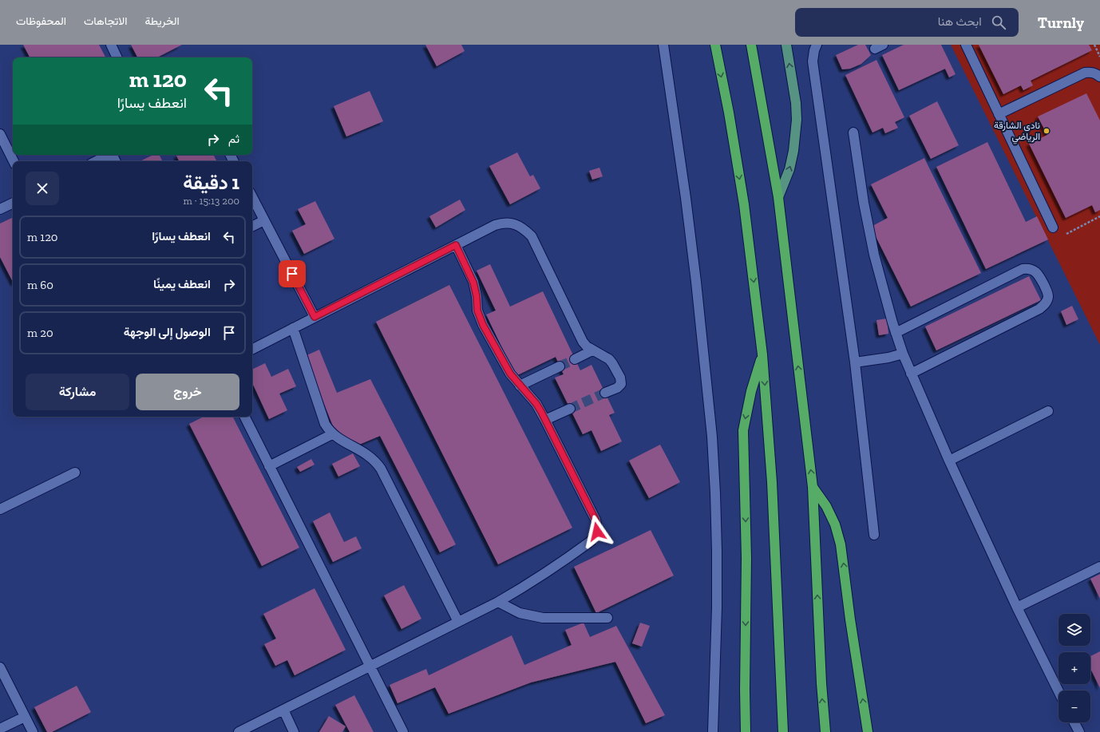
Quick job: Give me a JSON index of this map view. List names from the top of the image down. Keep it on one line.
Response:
{"places":["نادي الشارقة الرياضي"],"page":{"header":"Turnly","search":"ابحث هنا","nav":["الخريطة","الاتجاهات","المحفوظات"],"turn":["120 m","انعطف يسارًا"],"then":"ثم","heading":["1 دقيقة","200 m · 15:13"],"list":[{"name":"انعطف يسارًا","value":"120 m"},{"name":"انعطف يمينًا","value":"60 m"},{"name":"الوصول إلى الوجهة","value":"20 m"}],"buttons":["خروج","مشاركة"],"map_buttons":["+","−"]}}
